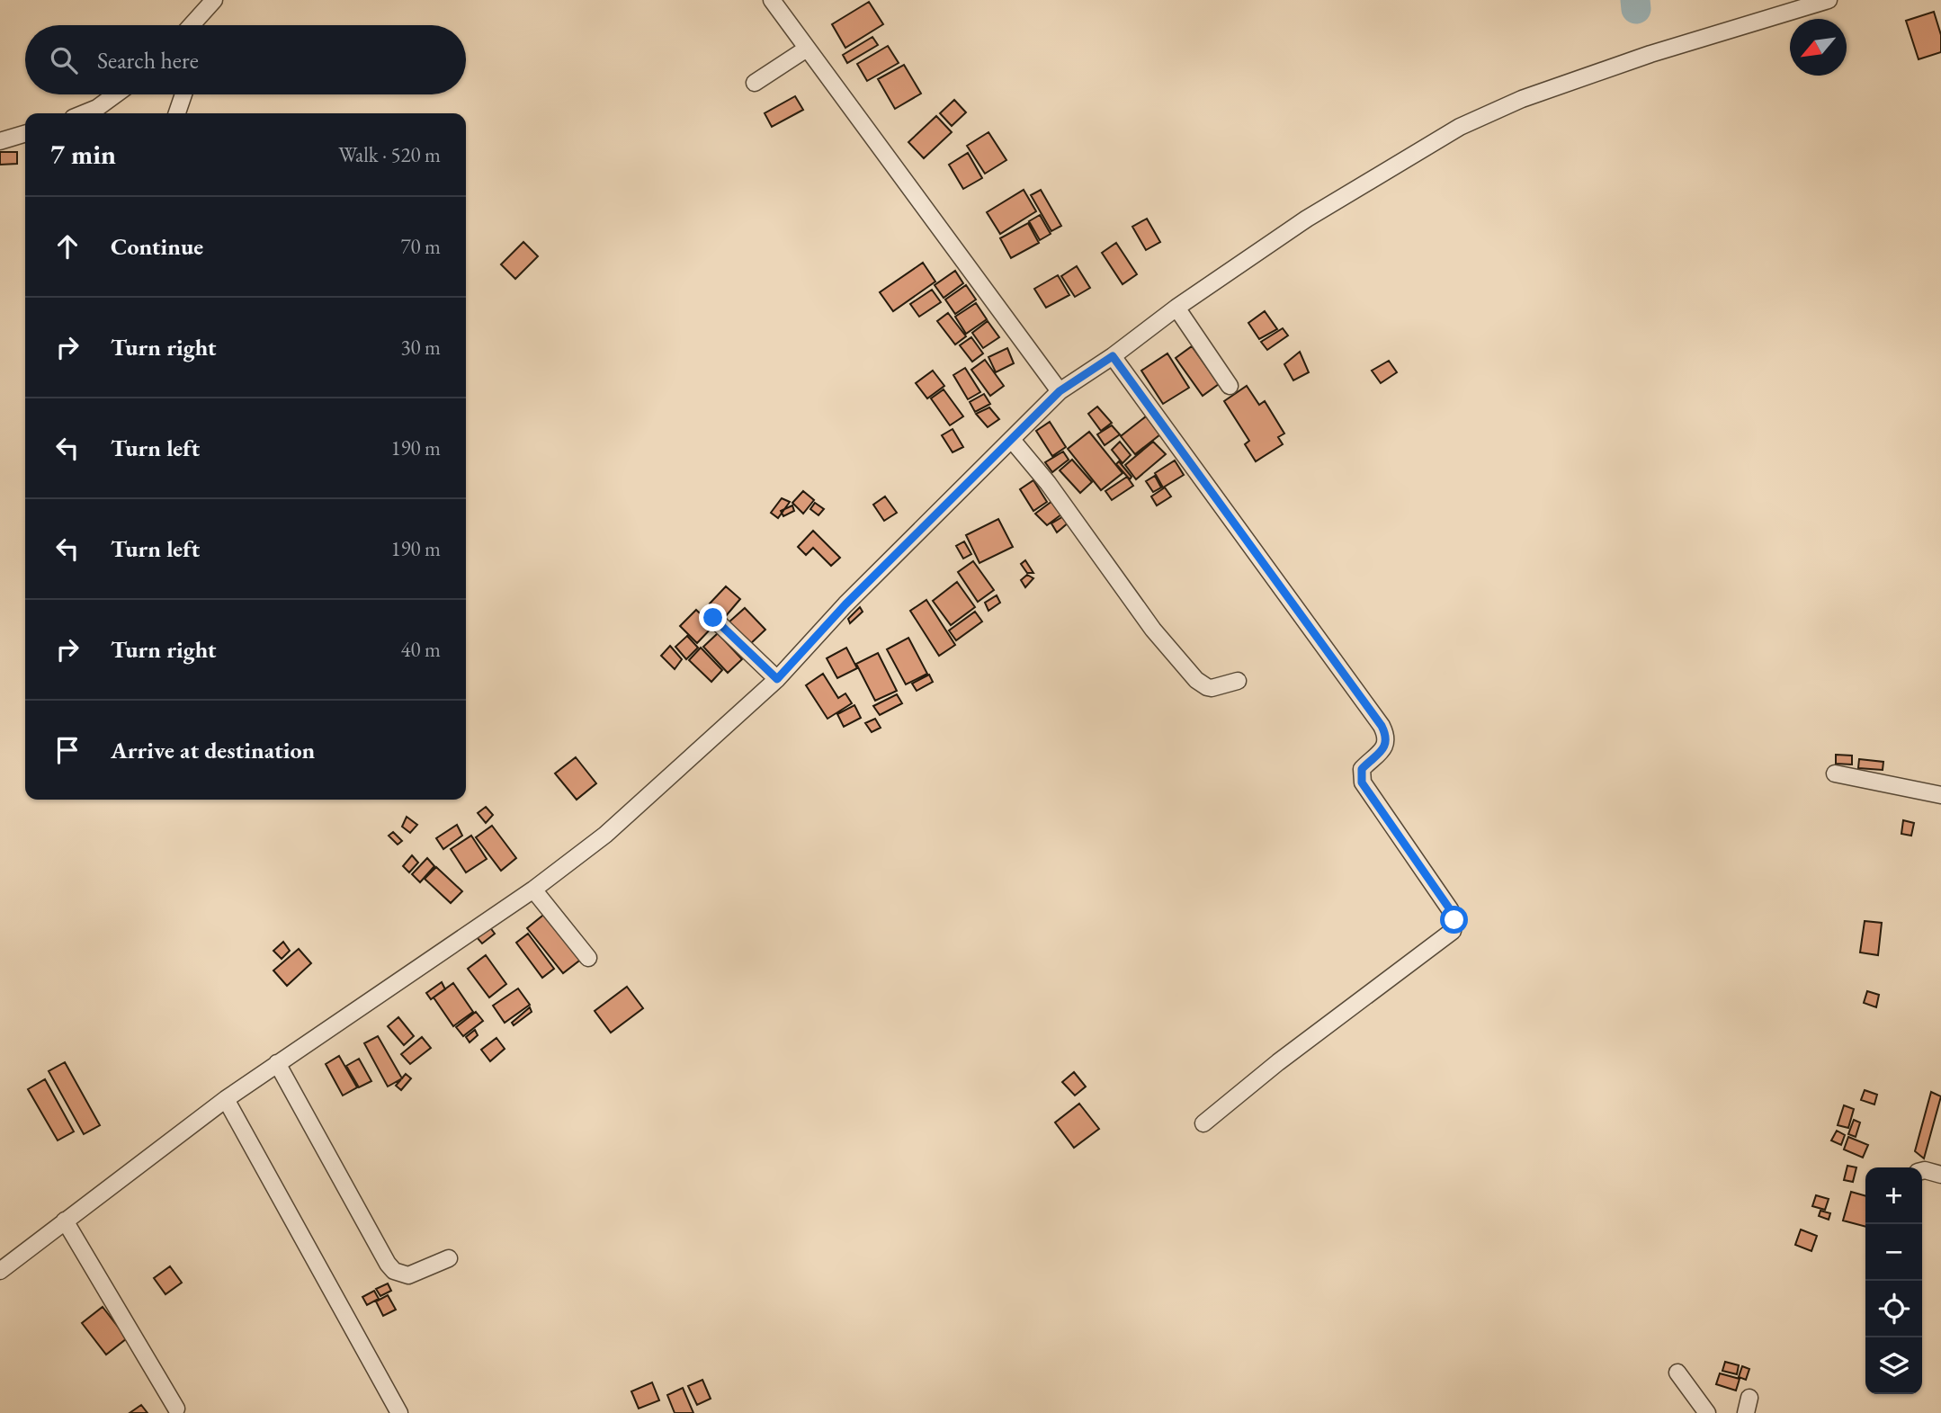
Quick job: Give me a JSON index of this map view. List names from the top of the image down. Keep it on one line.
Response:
{"north":"bottom left","page":{"search":"Search here","heading":["7 min","Walk · 520 m"],"list":[["Continue","70 m"],["Turn right","30 m"],["Turn left","190 m"],["Turn left","190 m"],["Turn right","40 m"],"Arrive at destination"],"map_buttons":["+","−"]}}
